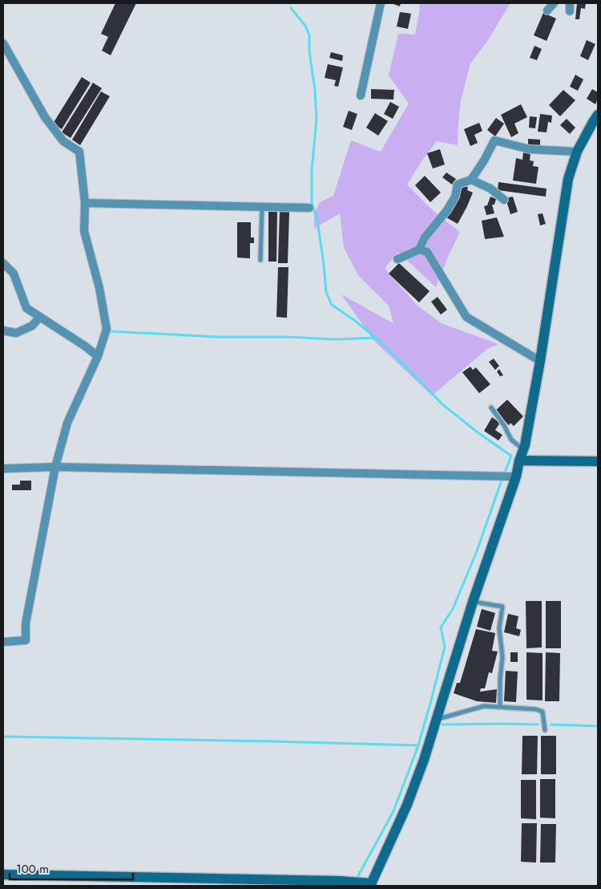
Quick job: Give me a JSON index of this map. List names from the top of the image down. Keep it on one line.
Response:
{"scale_bar":"100 m"}
